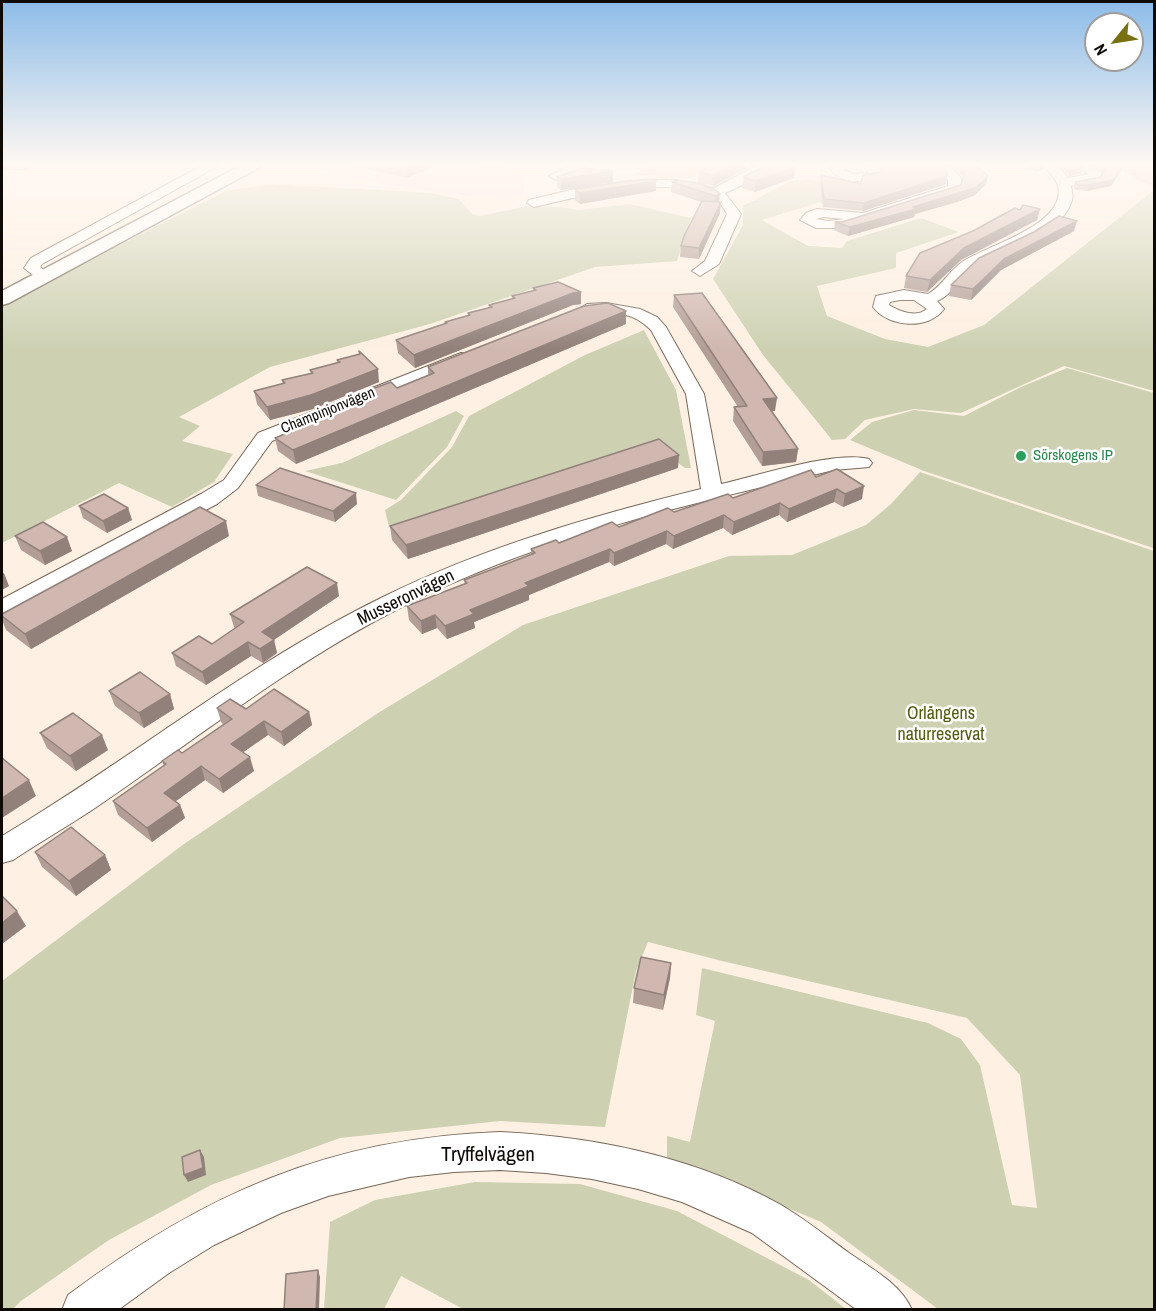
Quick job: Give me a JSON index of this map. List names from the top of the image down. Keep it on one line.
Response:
{"streets":{"street":["Champinjonvägen","Musseronvägen","Tryffelvägen"]},"parks":["Orlångens naturreservat"],"places":["Sörskogens IP"],"north":"bottom left"}
